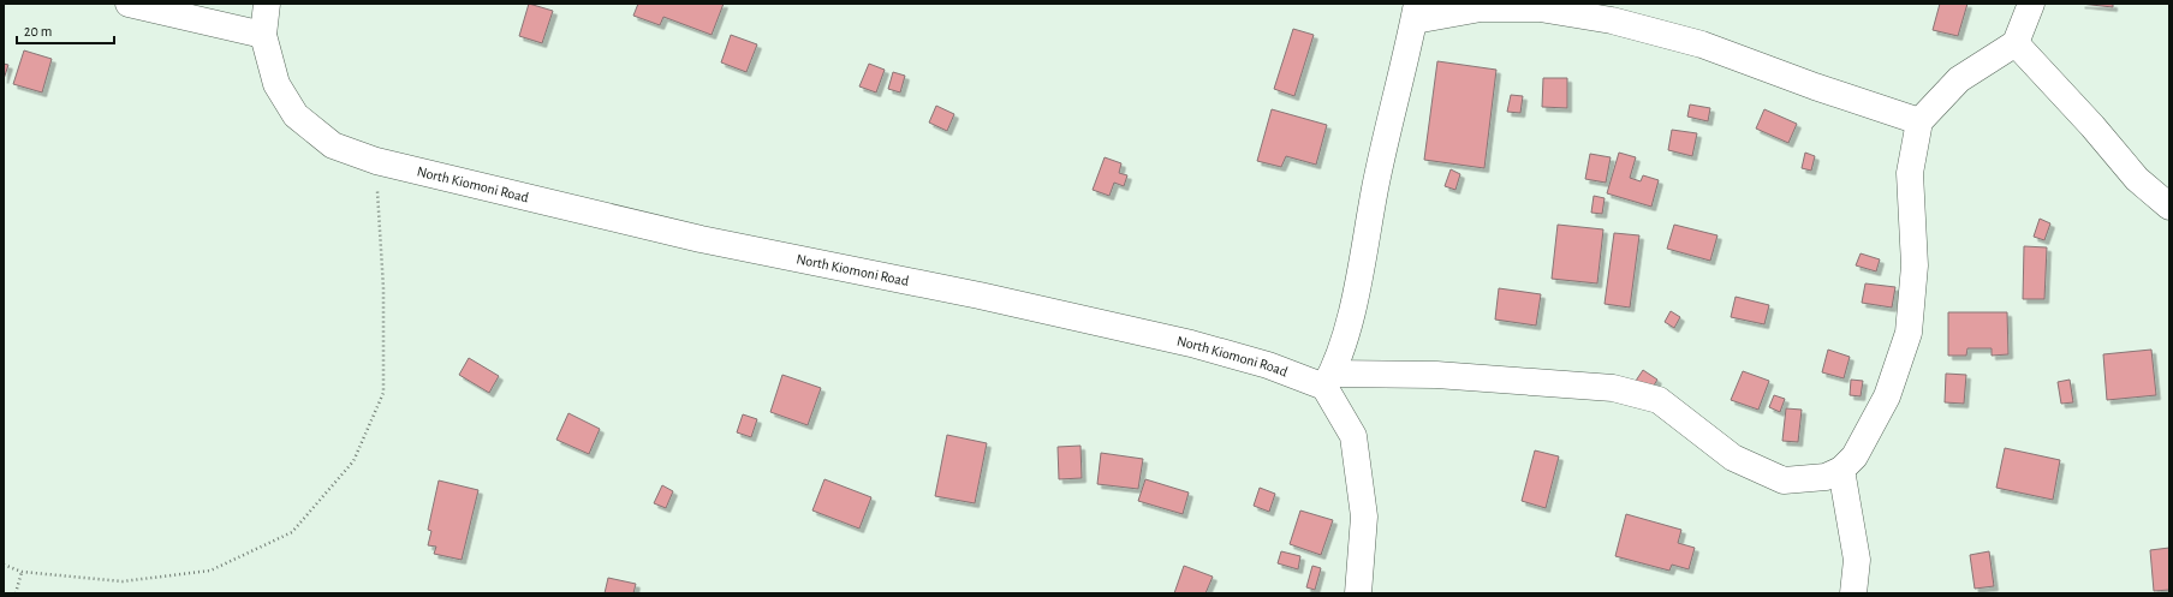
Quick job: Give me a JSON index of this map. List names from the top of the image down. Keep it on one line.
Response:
{"streets":{"street":["North Kiomoni Road"]},"scale_bar":"20 m"}
